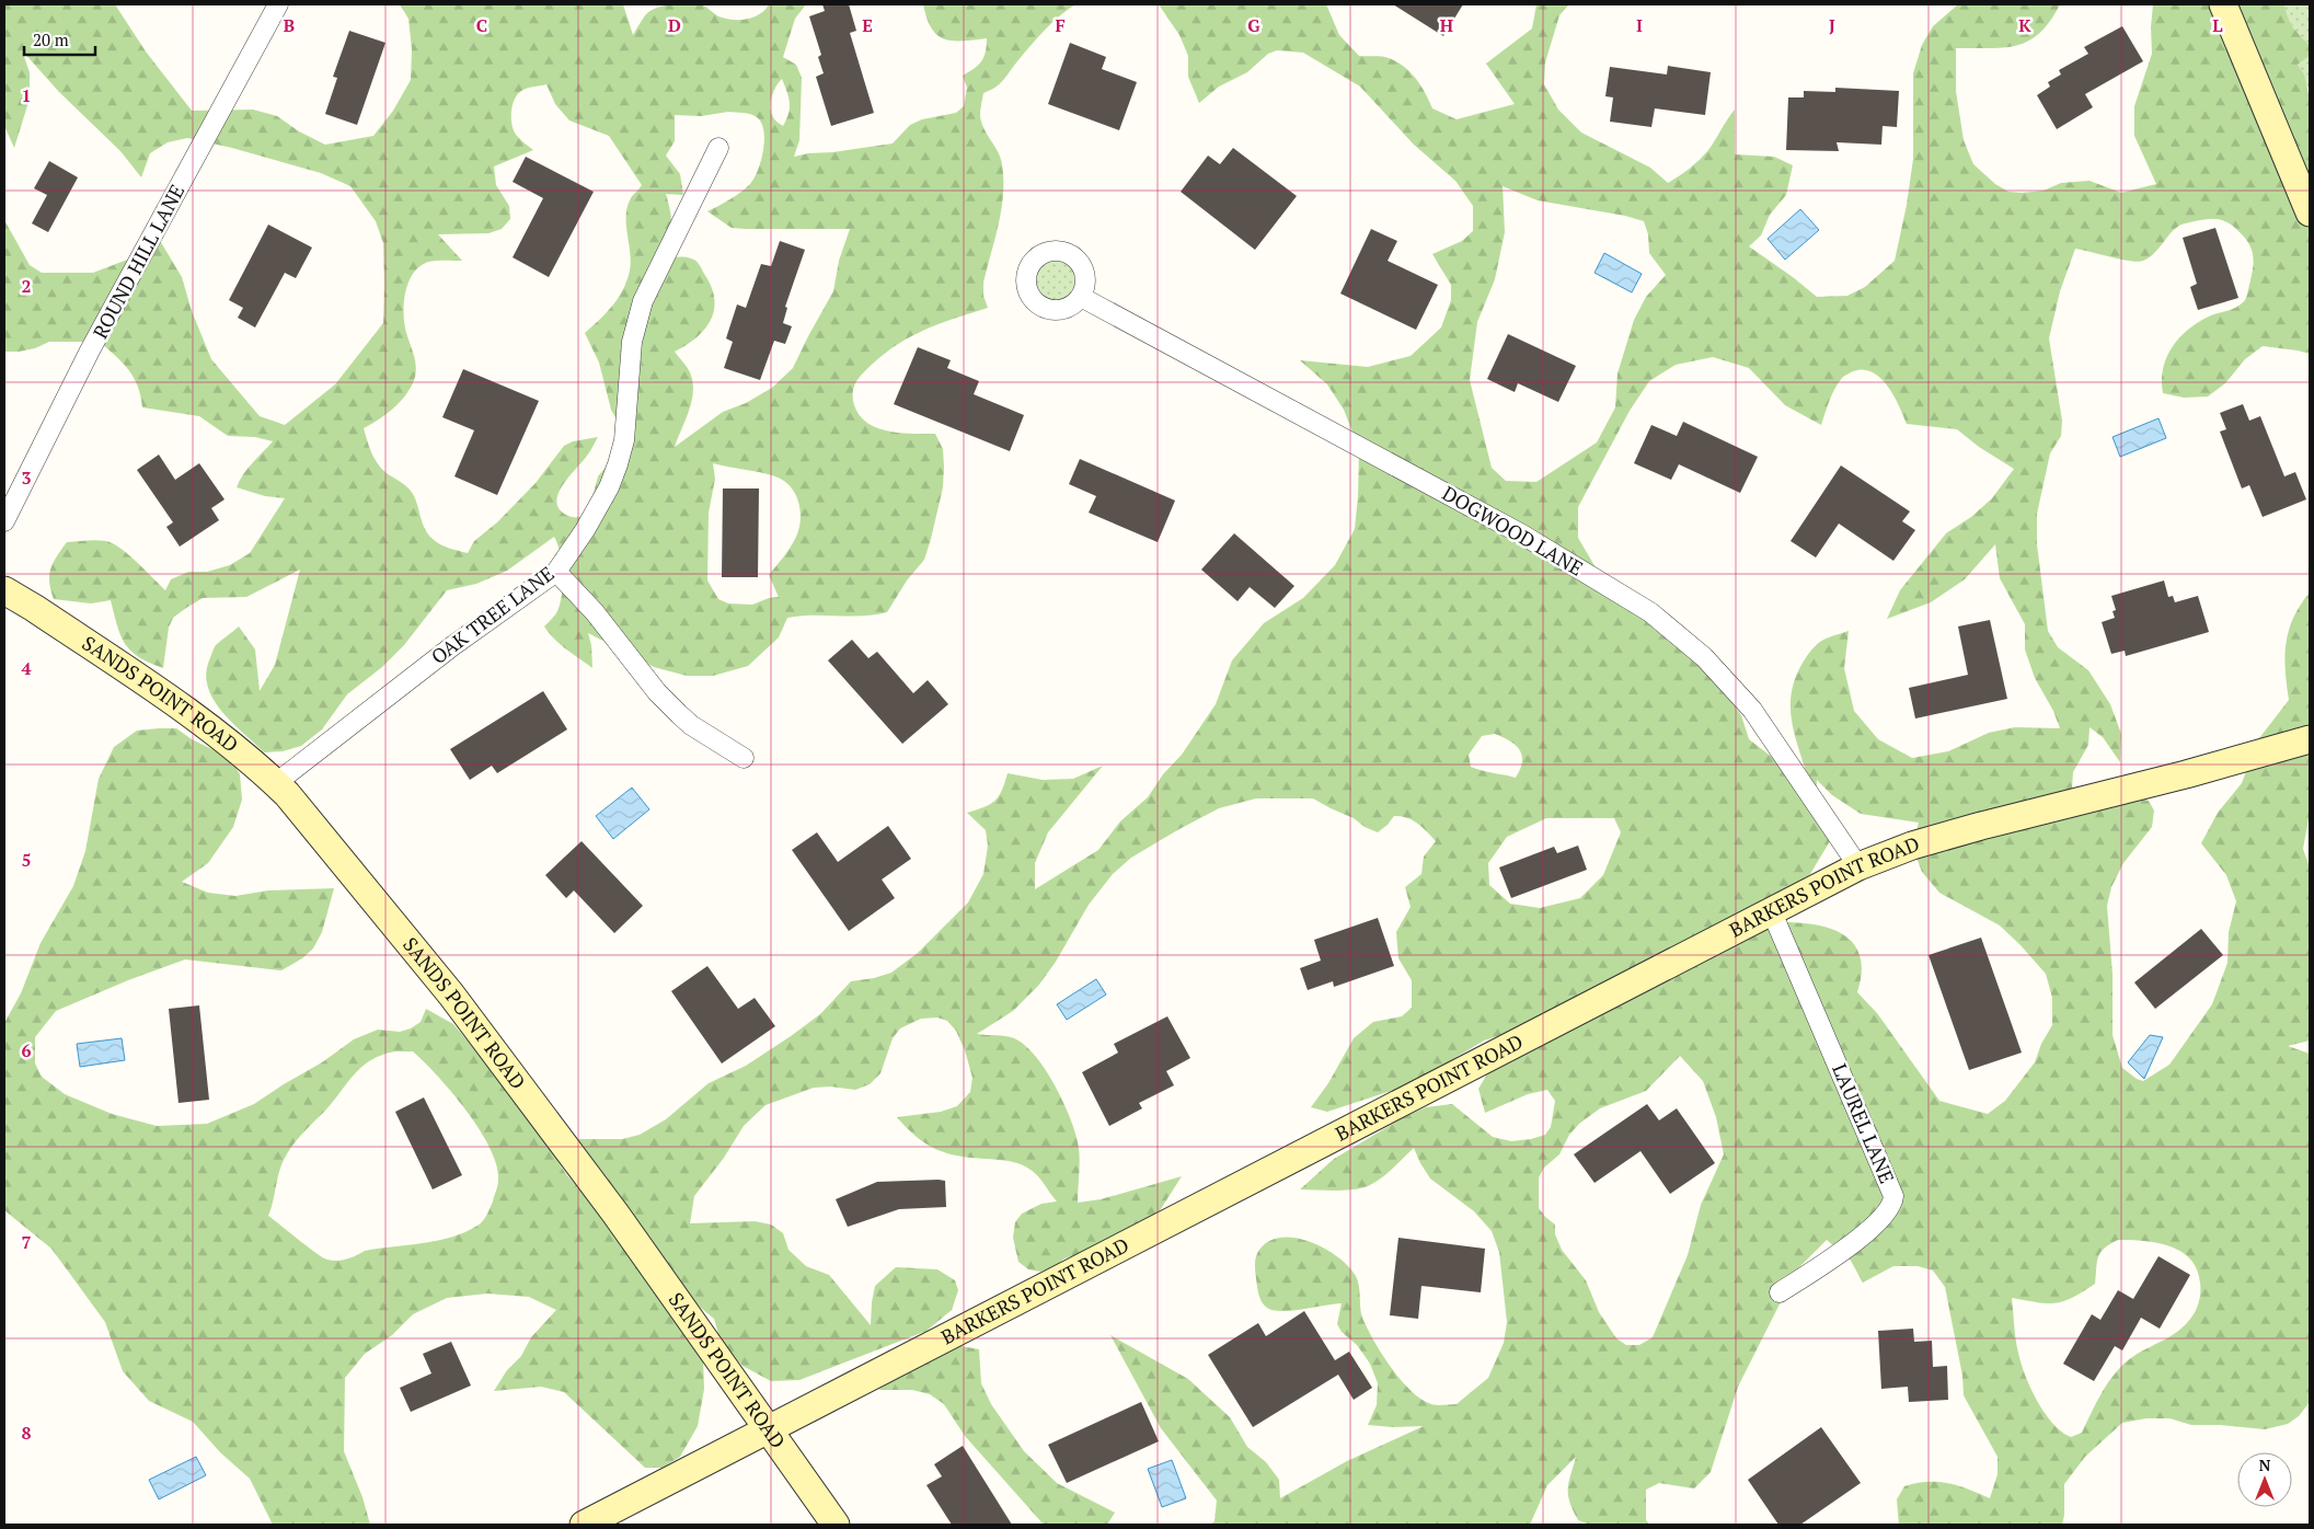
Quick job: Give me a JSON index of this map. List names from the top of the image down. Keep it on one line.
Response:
{"streets":{"street":["ROUND HILL LANE","DOGWOOD LANE","OAK TREE LANE","SANDS POINT ROAD","BARKERS POINT ROAD","LAUREL LANE"]},"crossings":[["DOGWOOD LANE","BARKERS POINT ROAD"],["OAK TREE LANE","SANDS POINT ROAD"],["SANDS POINT ROAD","BARKERS POINT ROAD"],["BARKERS POINT ROAD","LAUREL LANE"]],"scale_bar":"20 m","north":"top","grid":{"columns":["B","C","D","E","F","G","H","I","J","K","L"],"rows":["1","2","3","4","5","6","7","8"]}}
